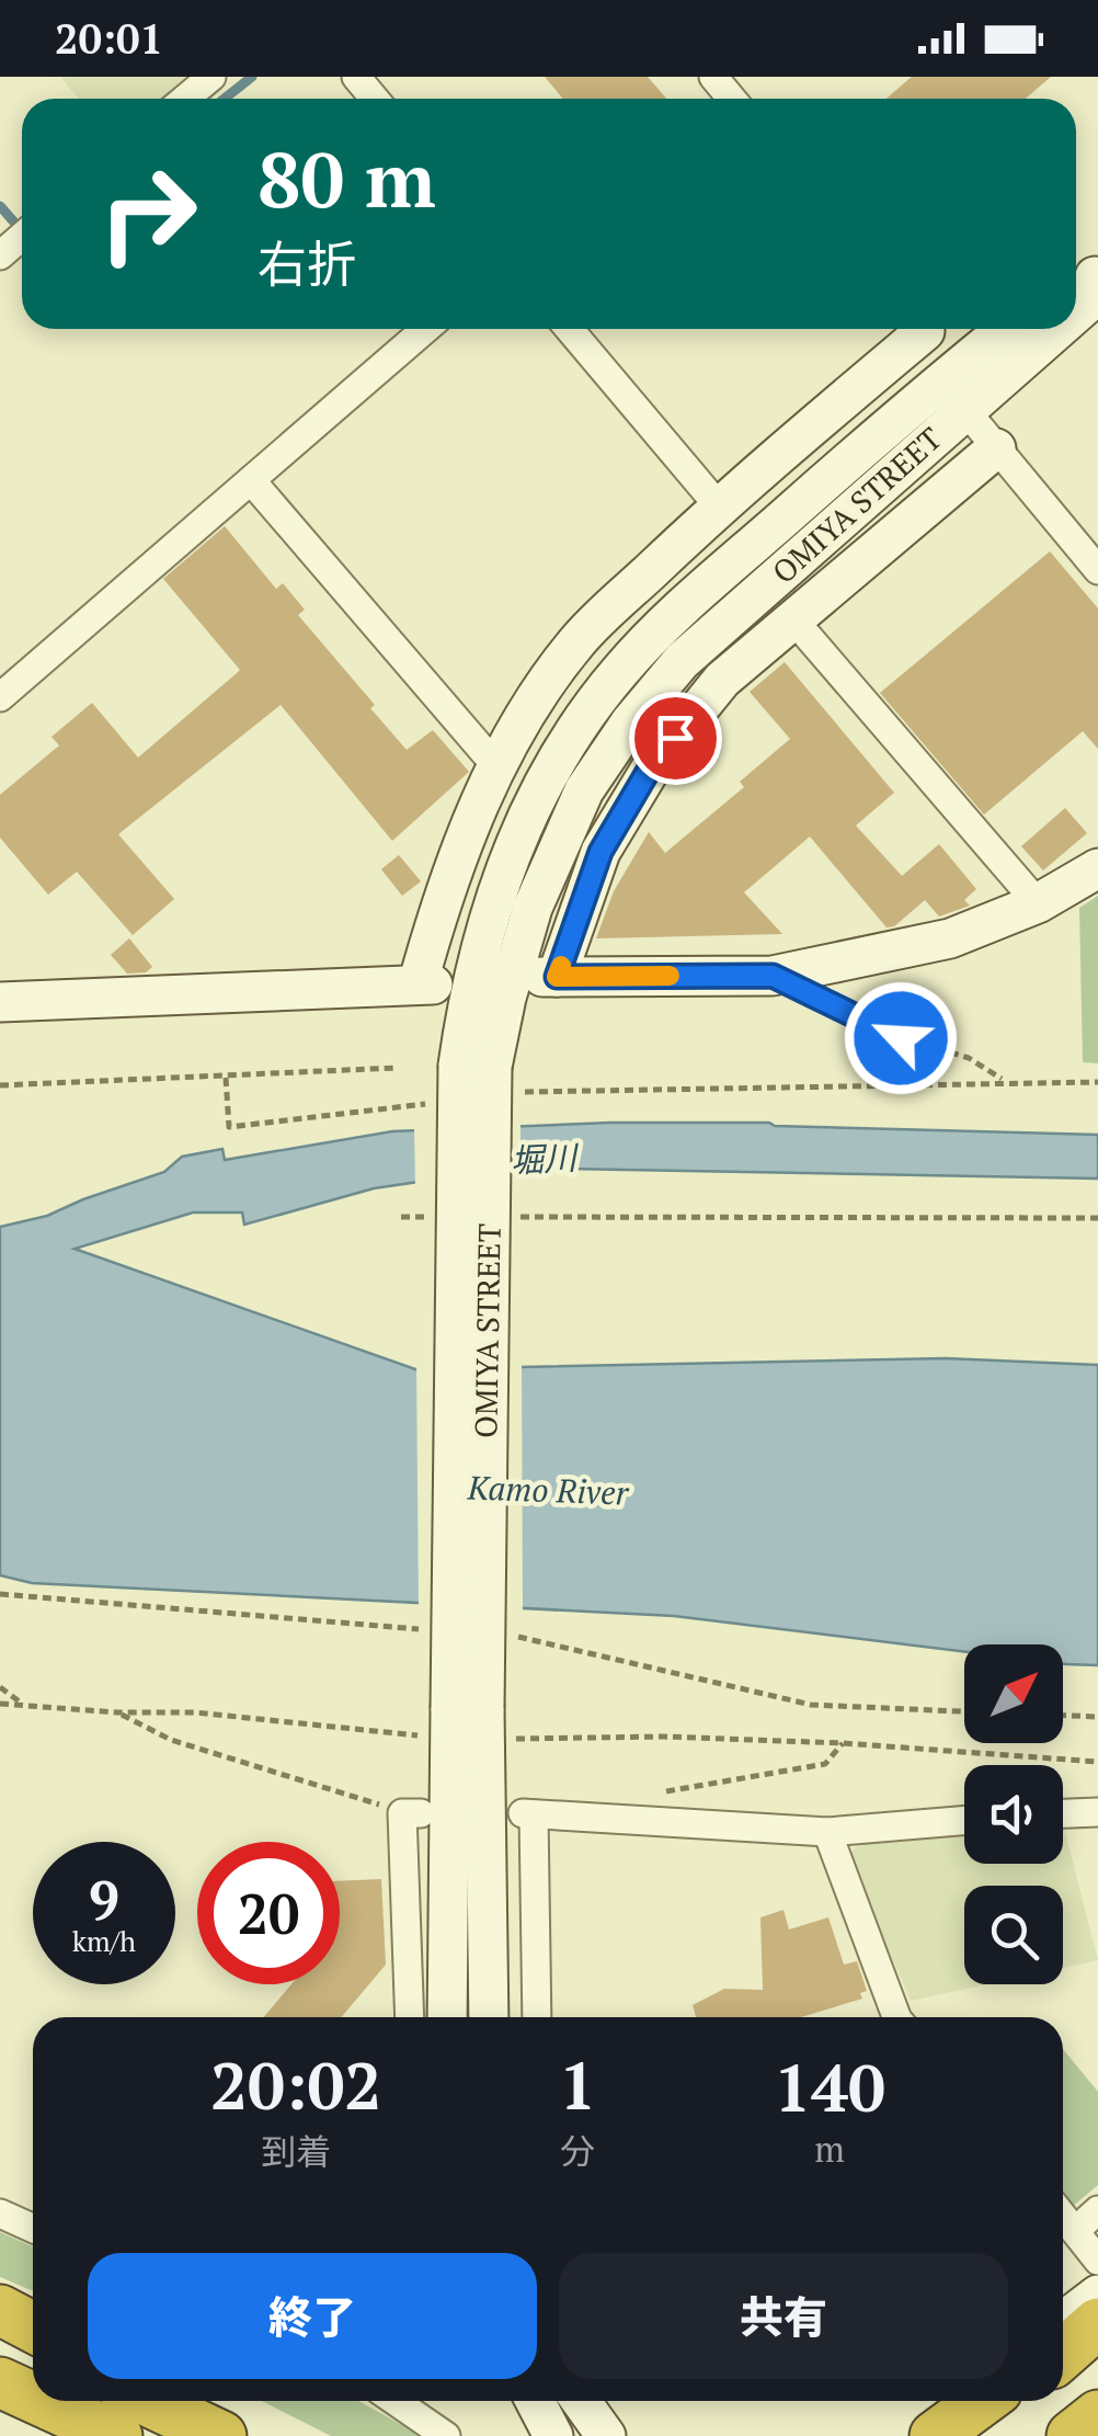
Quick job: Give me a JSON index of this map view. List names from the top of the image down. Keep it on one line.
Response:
{"streets":{"street":["OMIYA STREET"]},"water":["堀川","Kamo River"],"north":"top right","page":{"status":"20:01","turn":["80 m","右折"],"speed":"9 km/h","limit":"20","eta":["20:02","到着","1","分","140","m"],"buttons":["終了","共有"]}}
